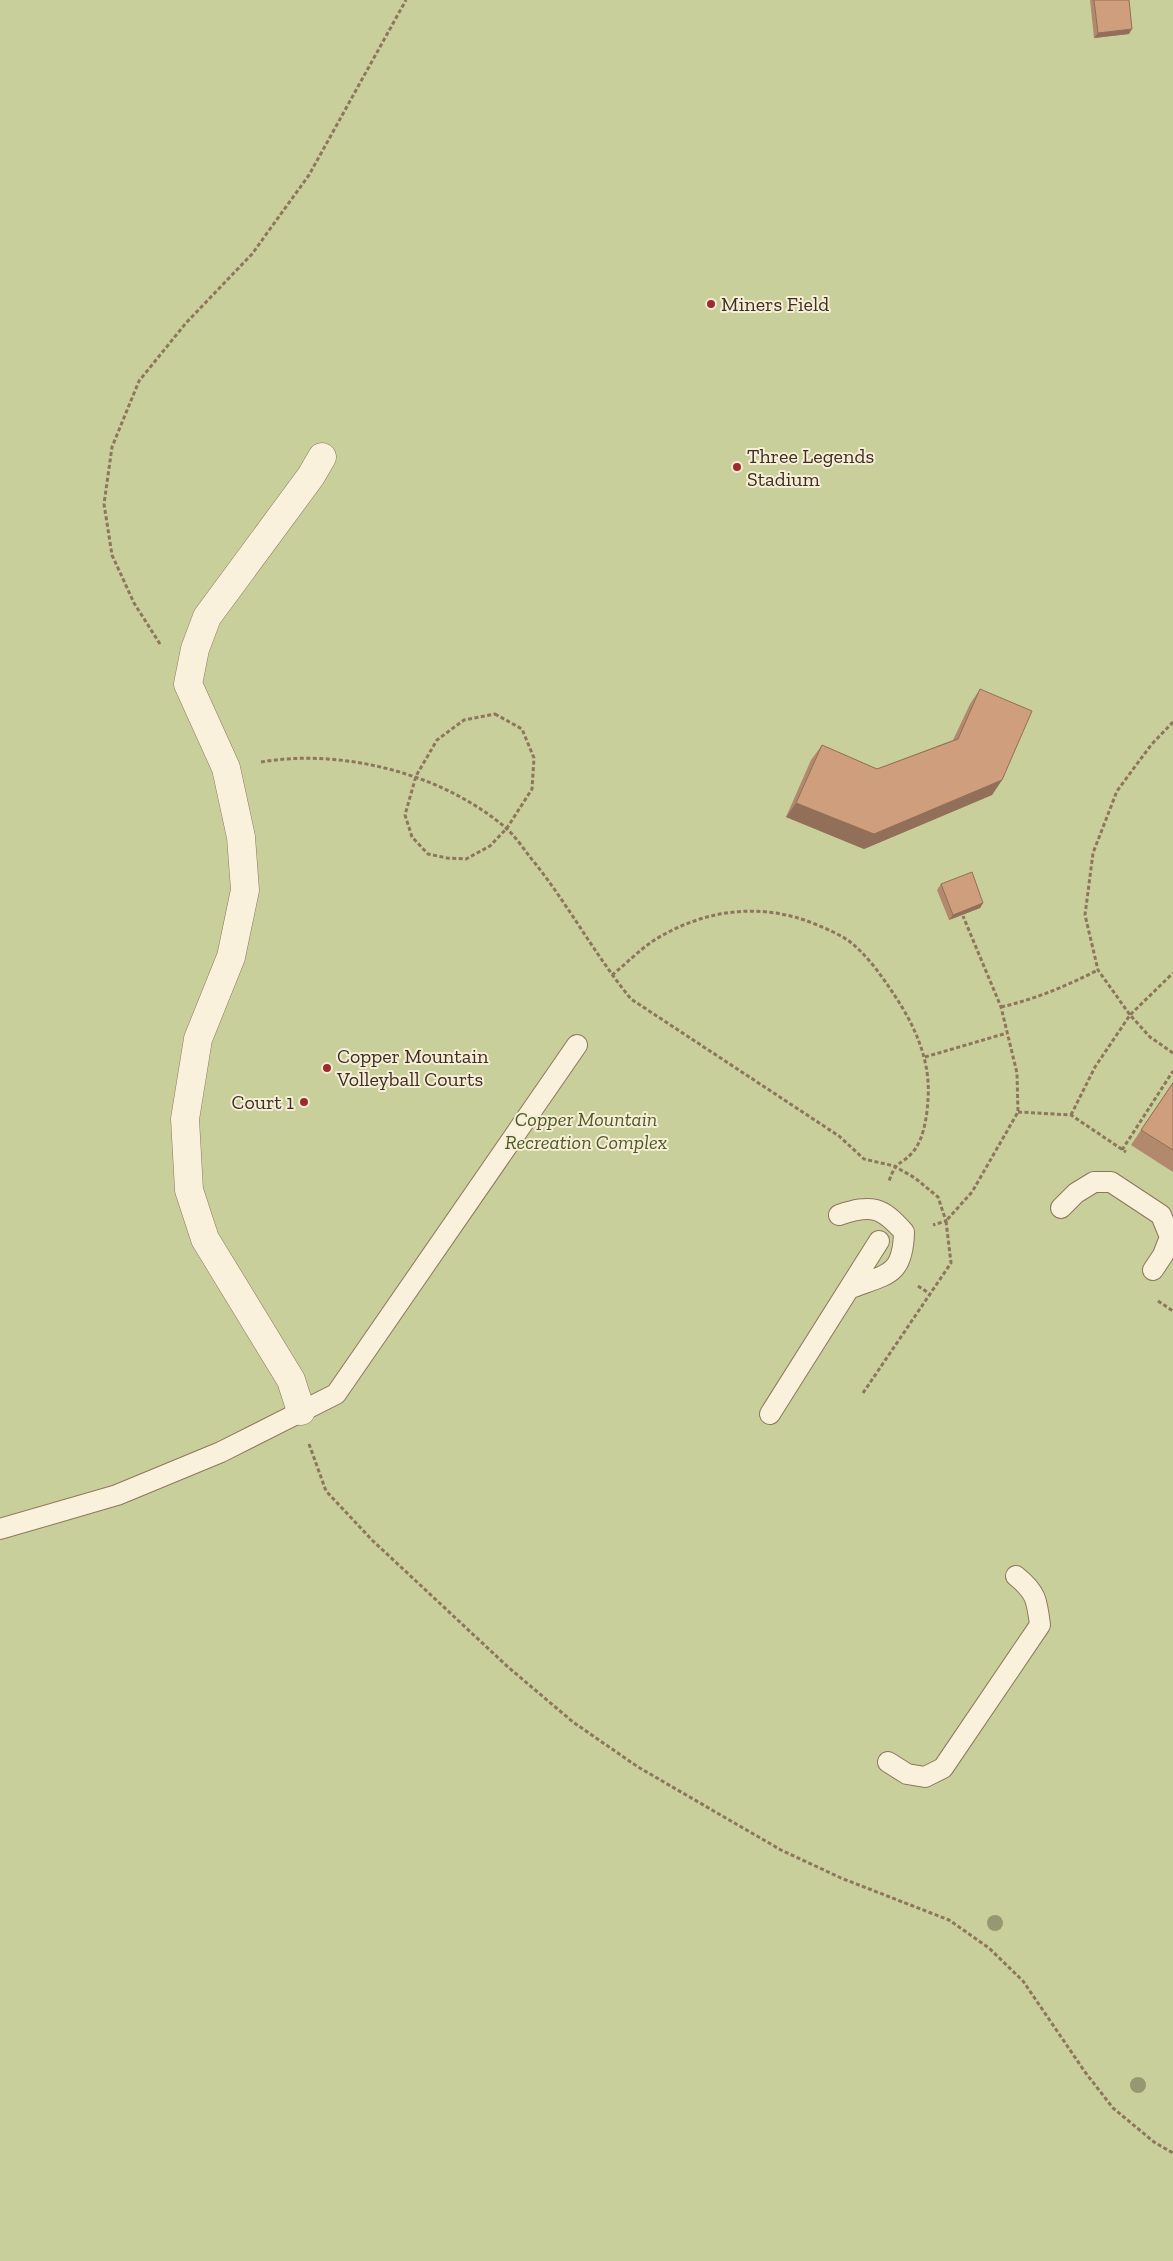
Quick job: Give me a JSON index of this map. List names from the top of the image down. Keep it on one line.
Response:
{"parks":["Copper Mountain Recreation Complex"],"places":["Miners Field","Three Legends Stadium","Copper Mountain Volleyball Courts","Court 1"]}
